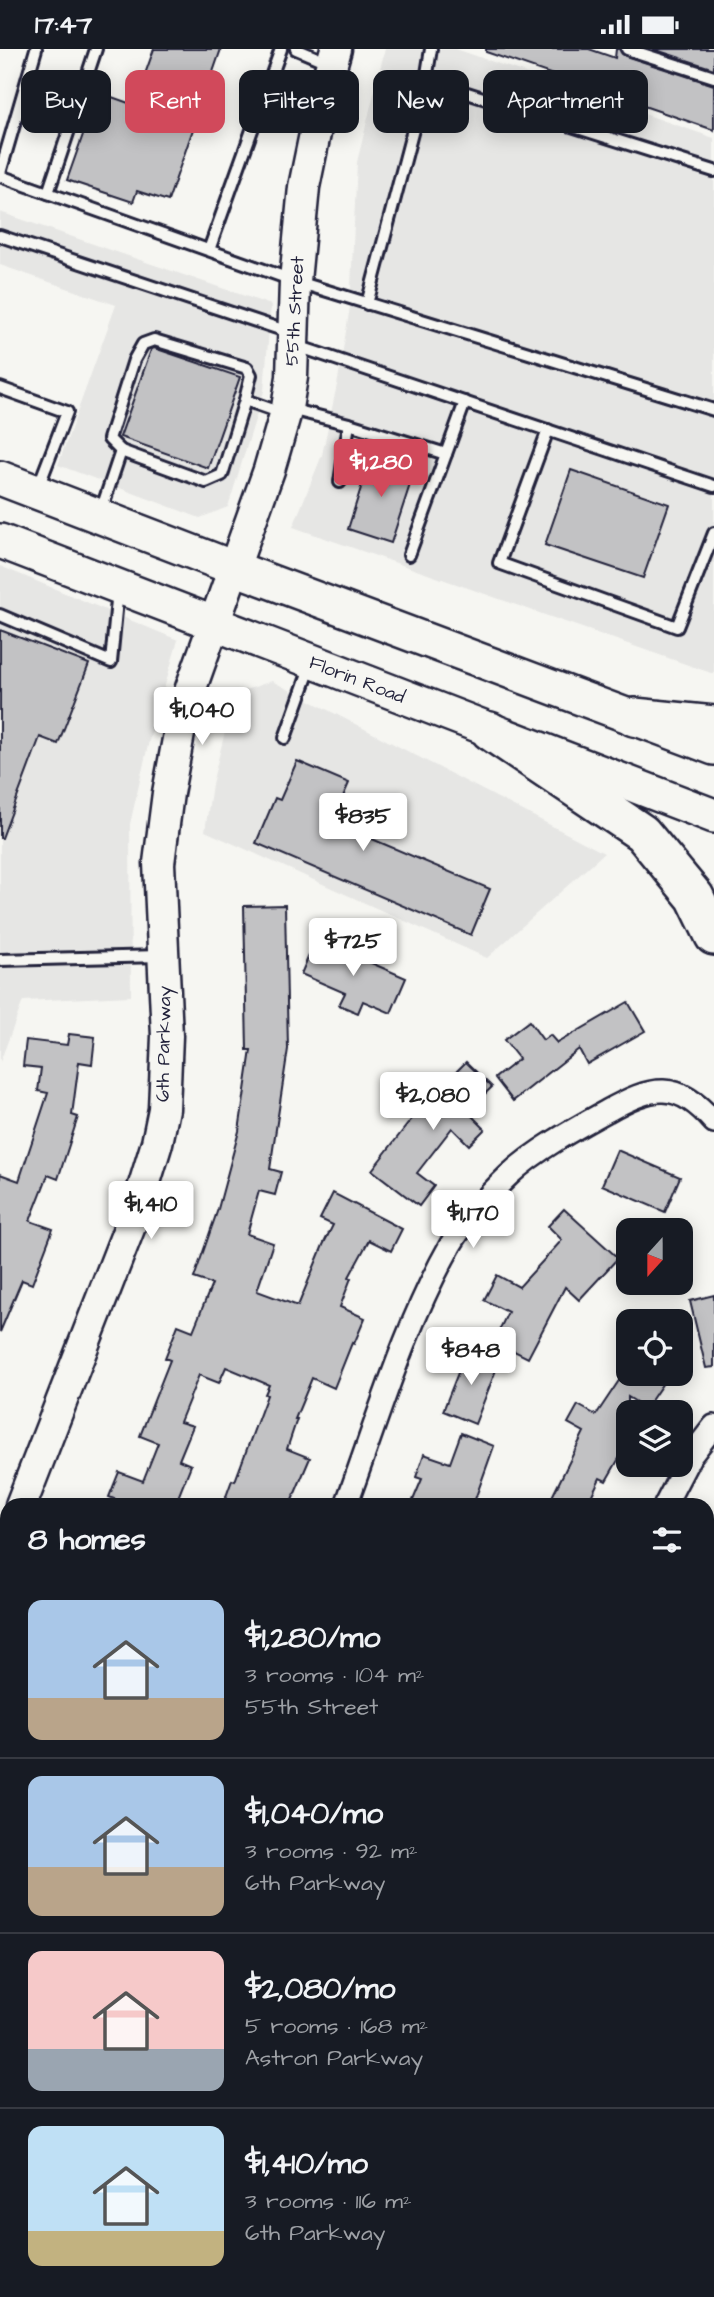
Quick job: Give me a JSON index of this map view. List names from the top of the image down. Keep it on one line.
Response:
{"streets":{"main road":["Florin Road"],"street":["55th Street","6th Parkway"]},"crossings":[["55th Street","6th Parkway"],["Florin Road","6th Parkway"]],"north":"bottom","page":{"status":"17:47","chip":["Buy","Rent","Filters","New","Apartment"],"price":["$1,280","$1,040","$835","$725","$2,080","$1,410","$1,170","$848"],"heading":"8 homes","list":[{"name":"$1,280/mo","note":"3 rooms · 104 m² · 55th Street"},{"name":"$1,040/mo","note":"3 rooms · 92 m² · 6th Parkway"},{"name":"$2,080/mo","note":"5 rooms · 168 m² · Astron Parkway"},{"name":"$1,410/mo","note":"3 rooms · 116 m² · 6th Parkway"}]}}
